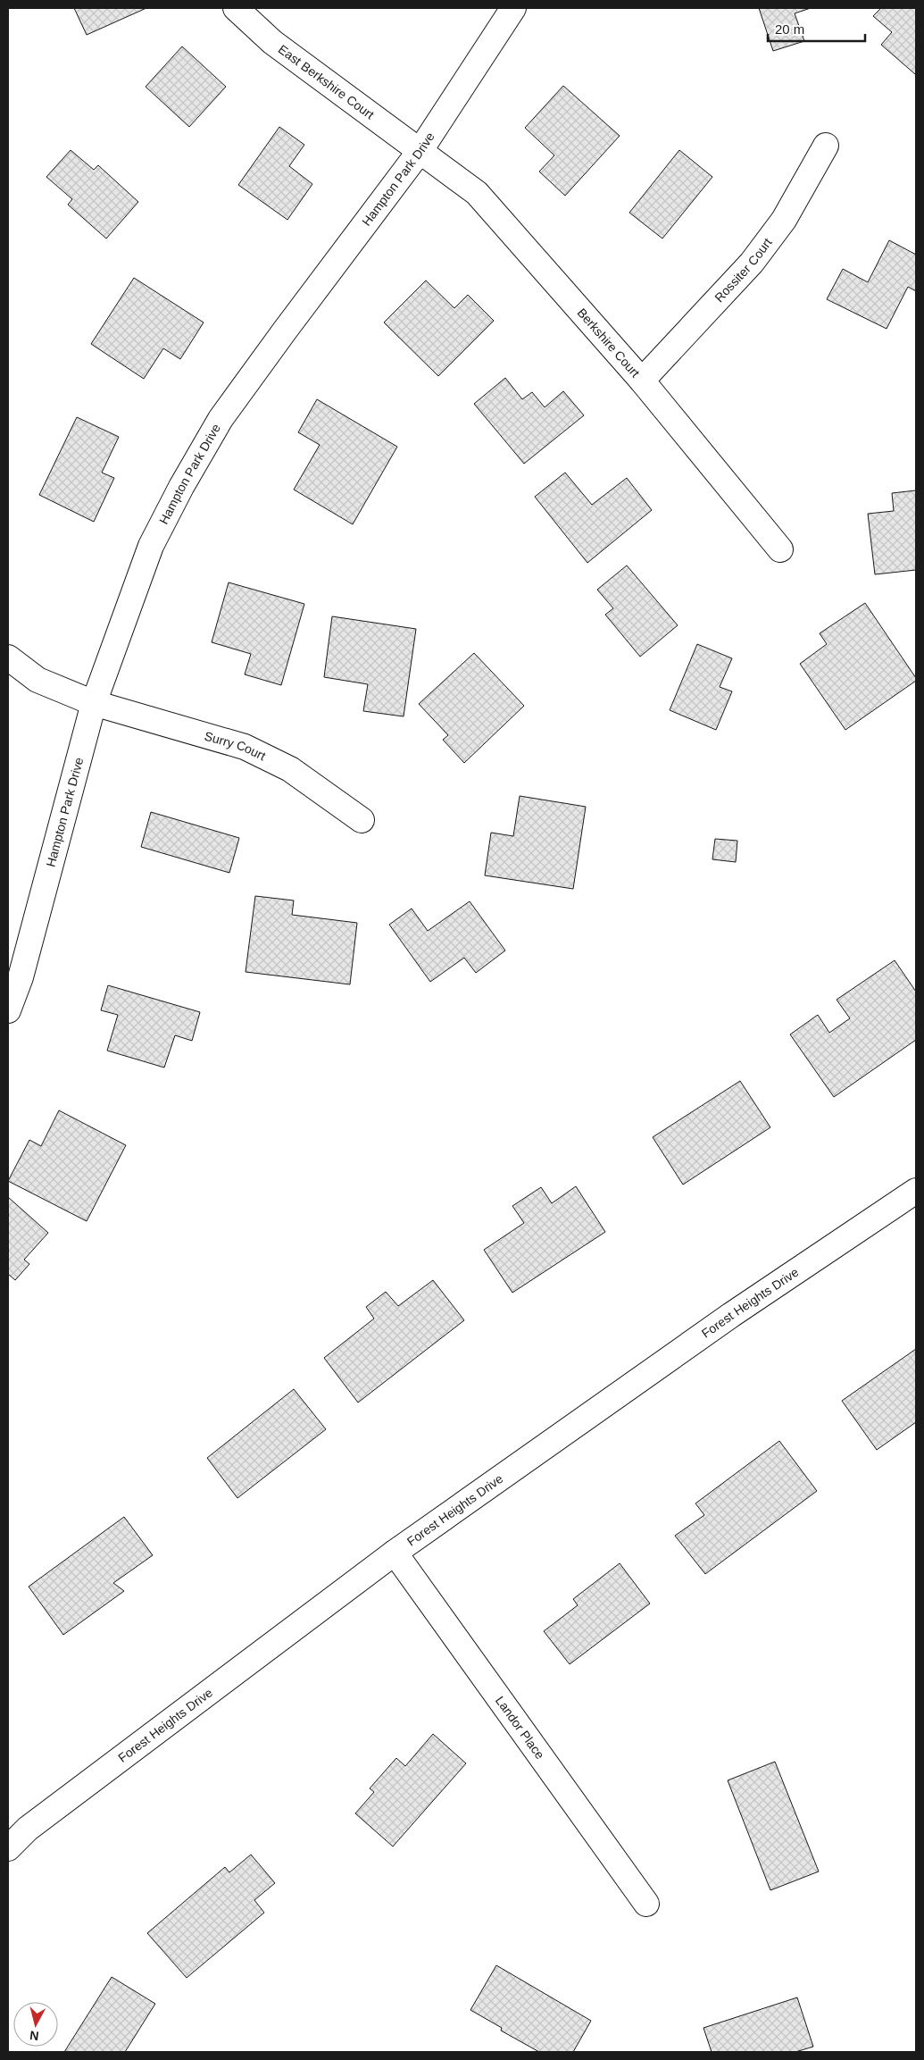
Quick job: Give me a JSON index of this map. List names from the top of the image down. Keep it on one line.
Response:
{"streets":{"street":["East Berkshire Court","Hampton Park Drive","Rossiter Court","Berkshire Court","Surry Court","Forest Heights Drive","Landor Place"]},"crossings":[["East Berkshire Court","Hampton Park Drive"],["East Berkshire Court","Berkshire Court"],["Hampton Park Drive","Berkshire Court"],["Hampton Park Drive","Surry Court"],["Rossiter Court","Berkshire Court"],["Forest Heights Drive","Landor Place"]],"scale_bar":"20 m","north":"bottom"}
